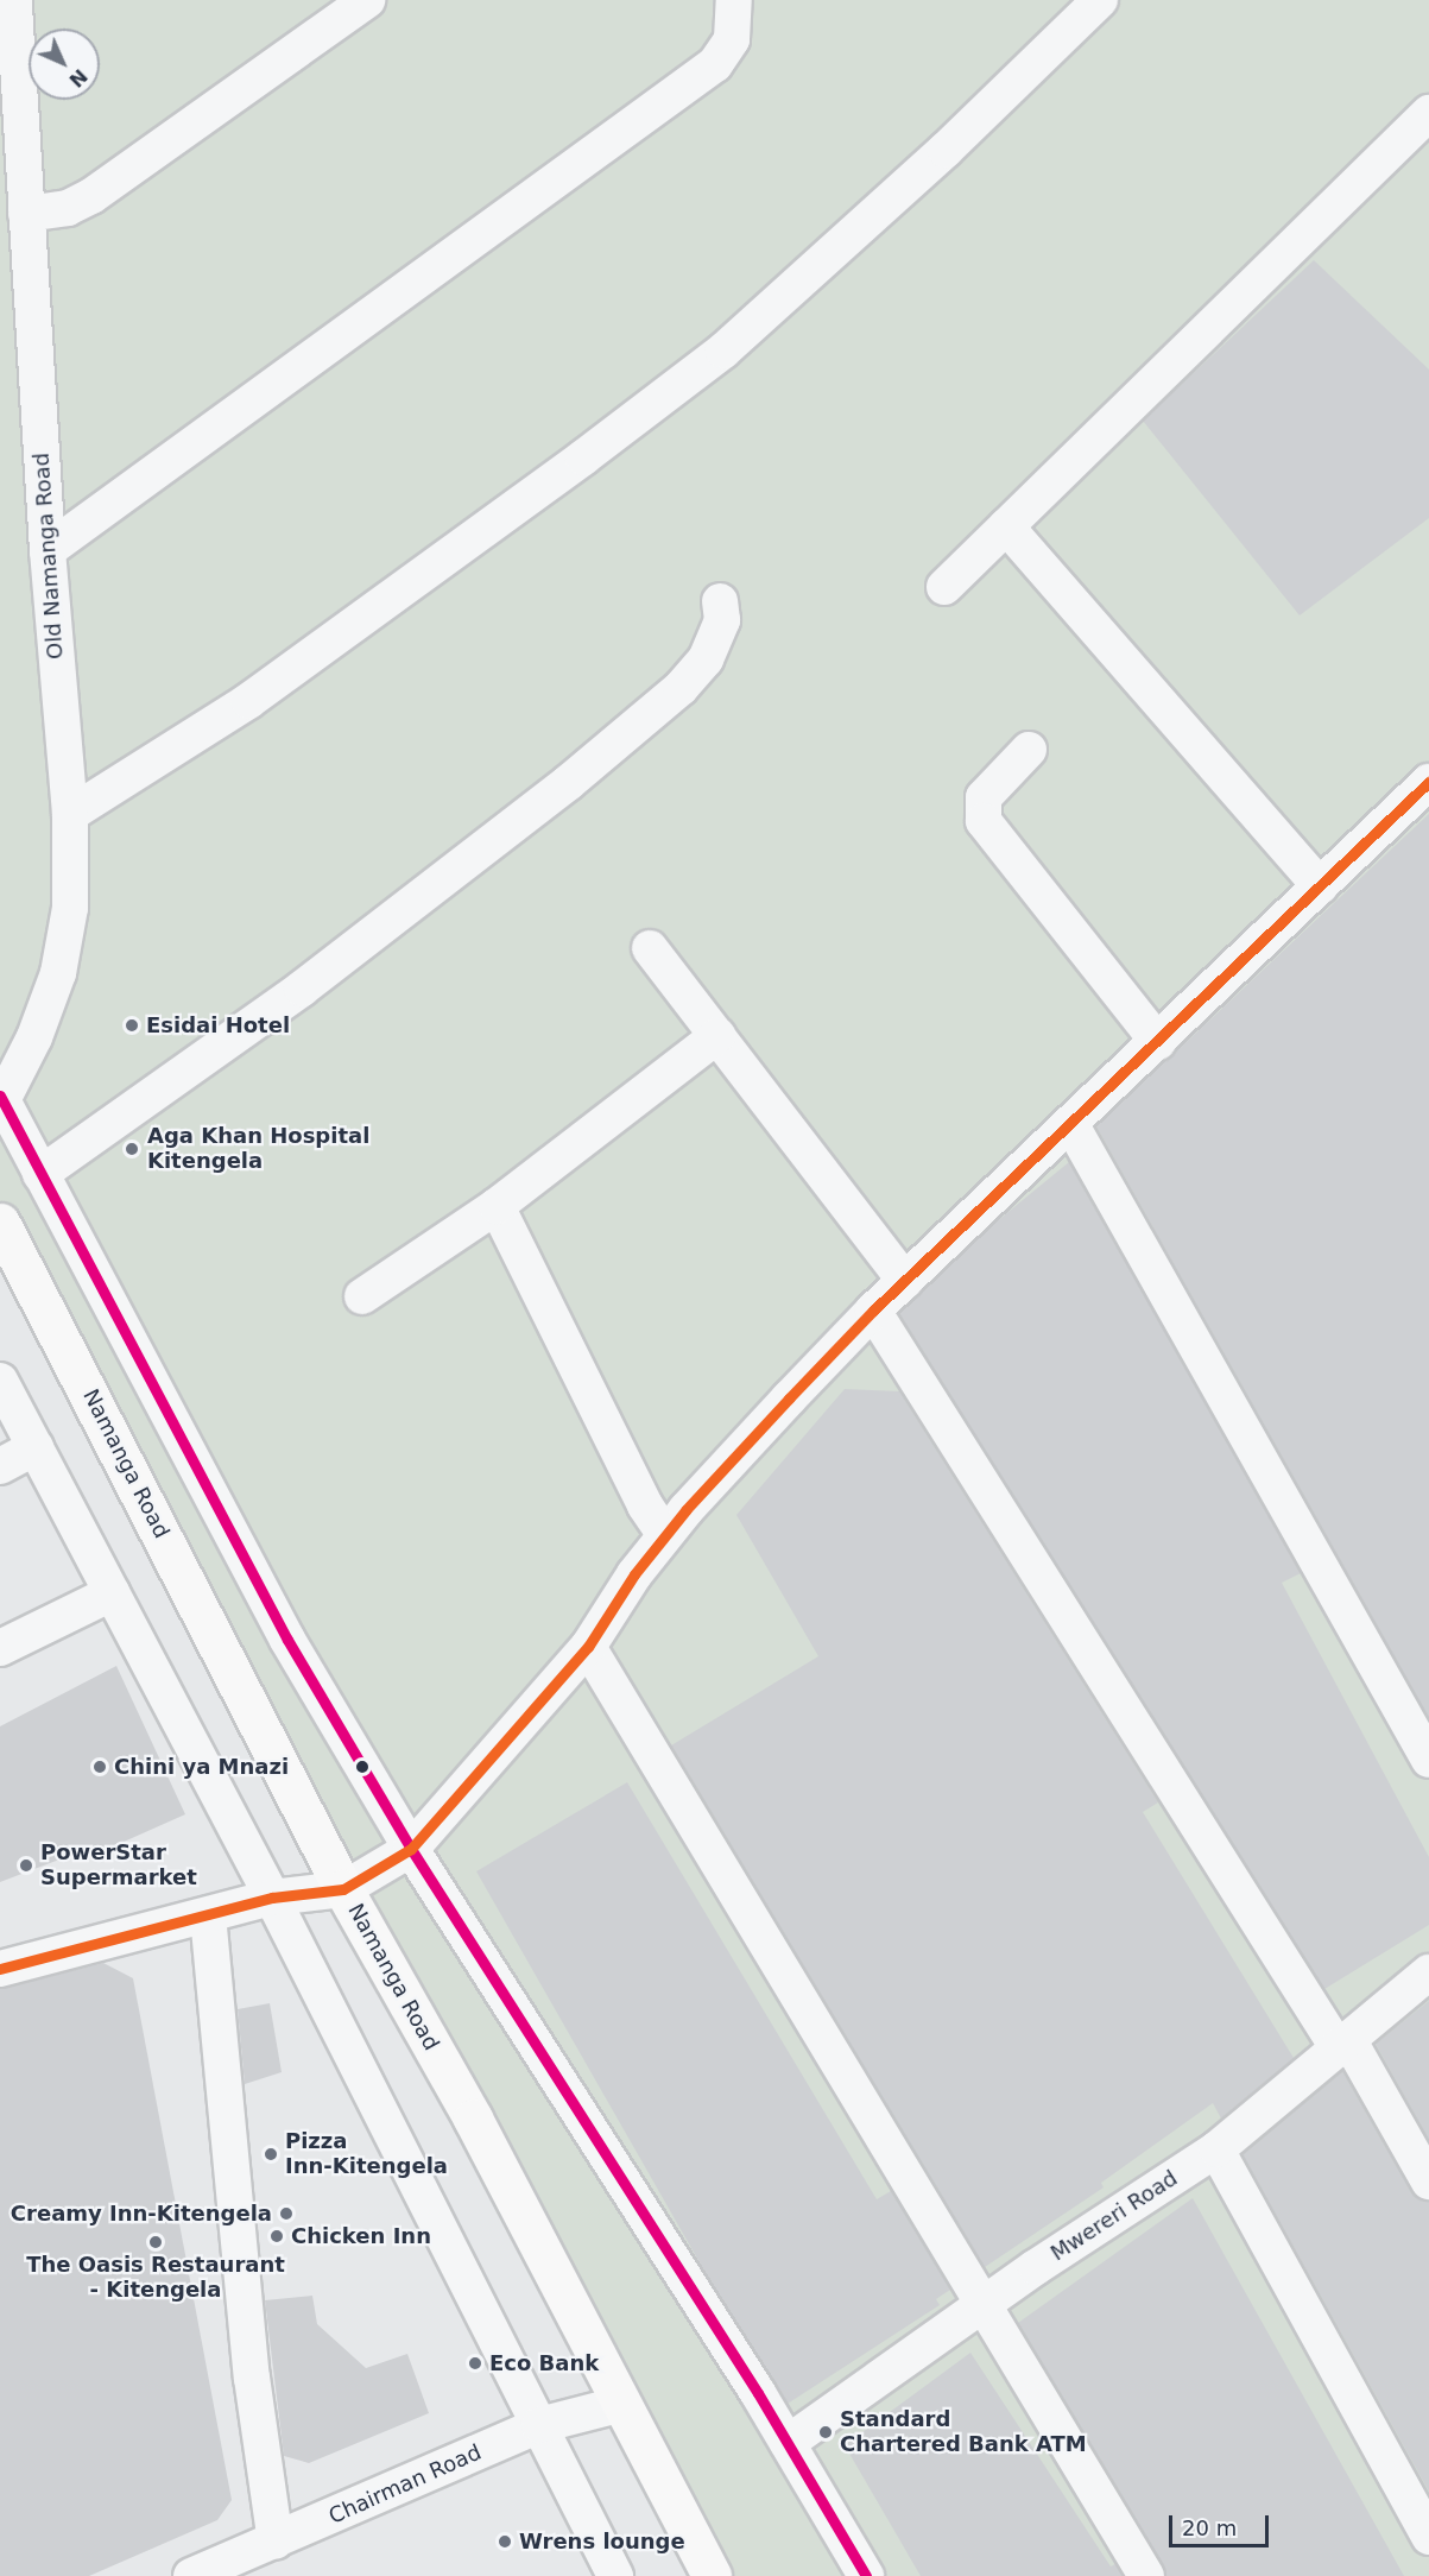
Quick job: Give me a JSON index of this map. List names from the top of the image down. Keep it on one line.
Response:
{"streets":{"highway":["Namanga Road"],"street":["Old Namanga Road","Mwereri Road","Chairman Road"]},"crossings":[["Namanga Road","Chairman Road"]],"places":["Esidai Hotel","Aga Khan Hospital Kitengela","Chini ya Mnazi","PowerStar Supermarket","Pizza Inn-Kitengela","Creamy Inn-Kitengela","Chicken Inn","The Oasis Restaurant - Kitengela","Eco Bank","Standard Chartered Bank ATM","Wrens lounge"],"scale_bar":"20 m","north":"bottom right"}
